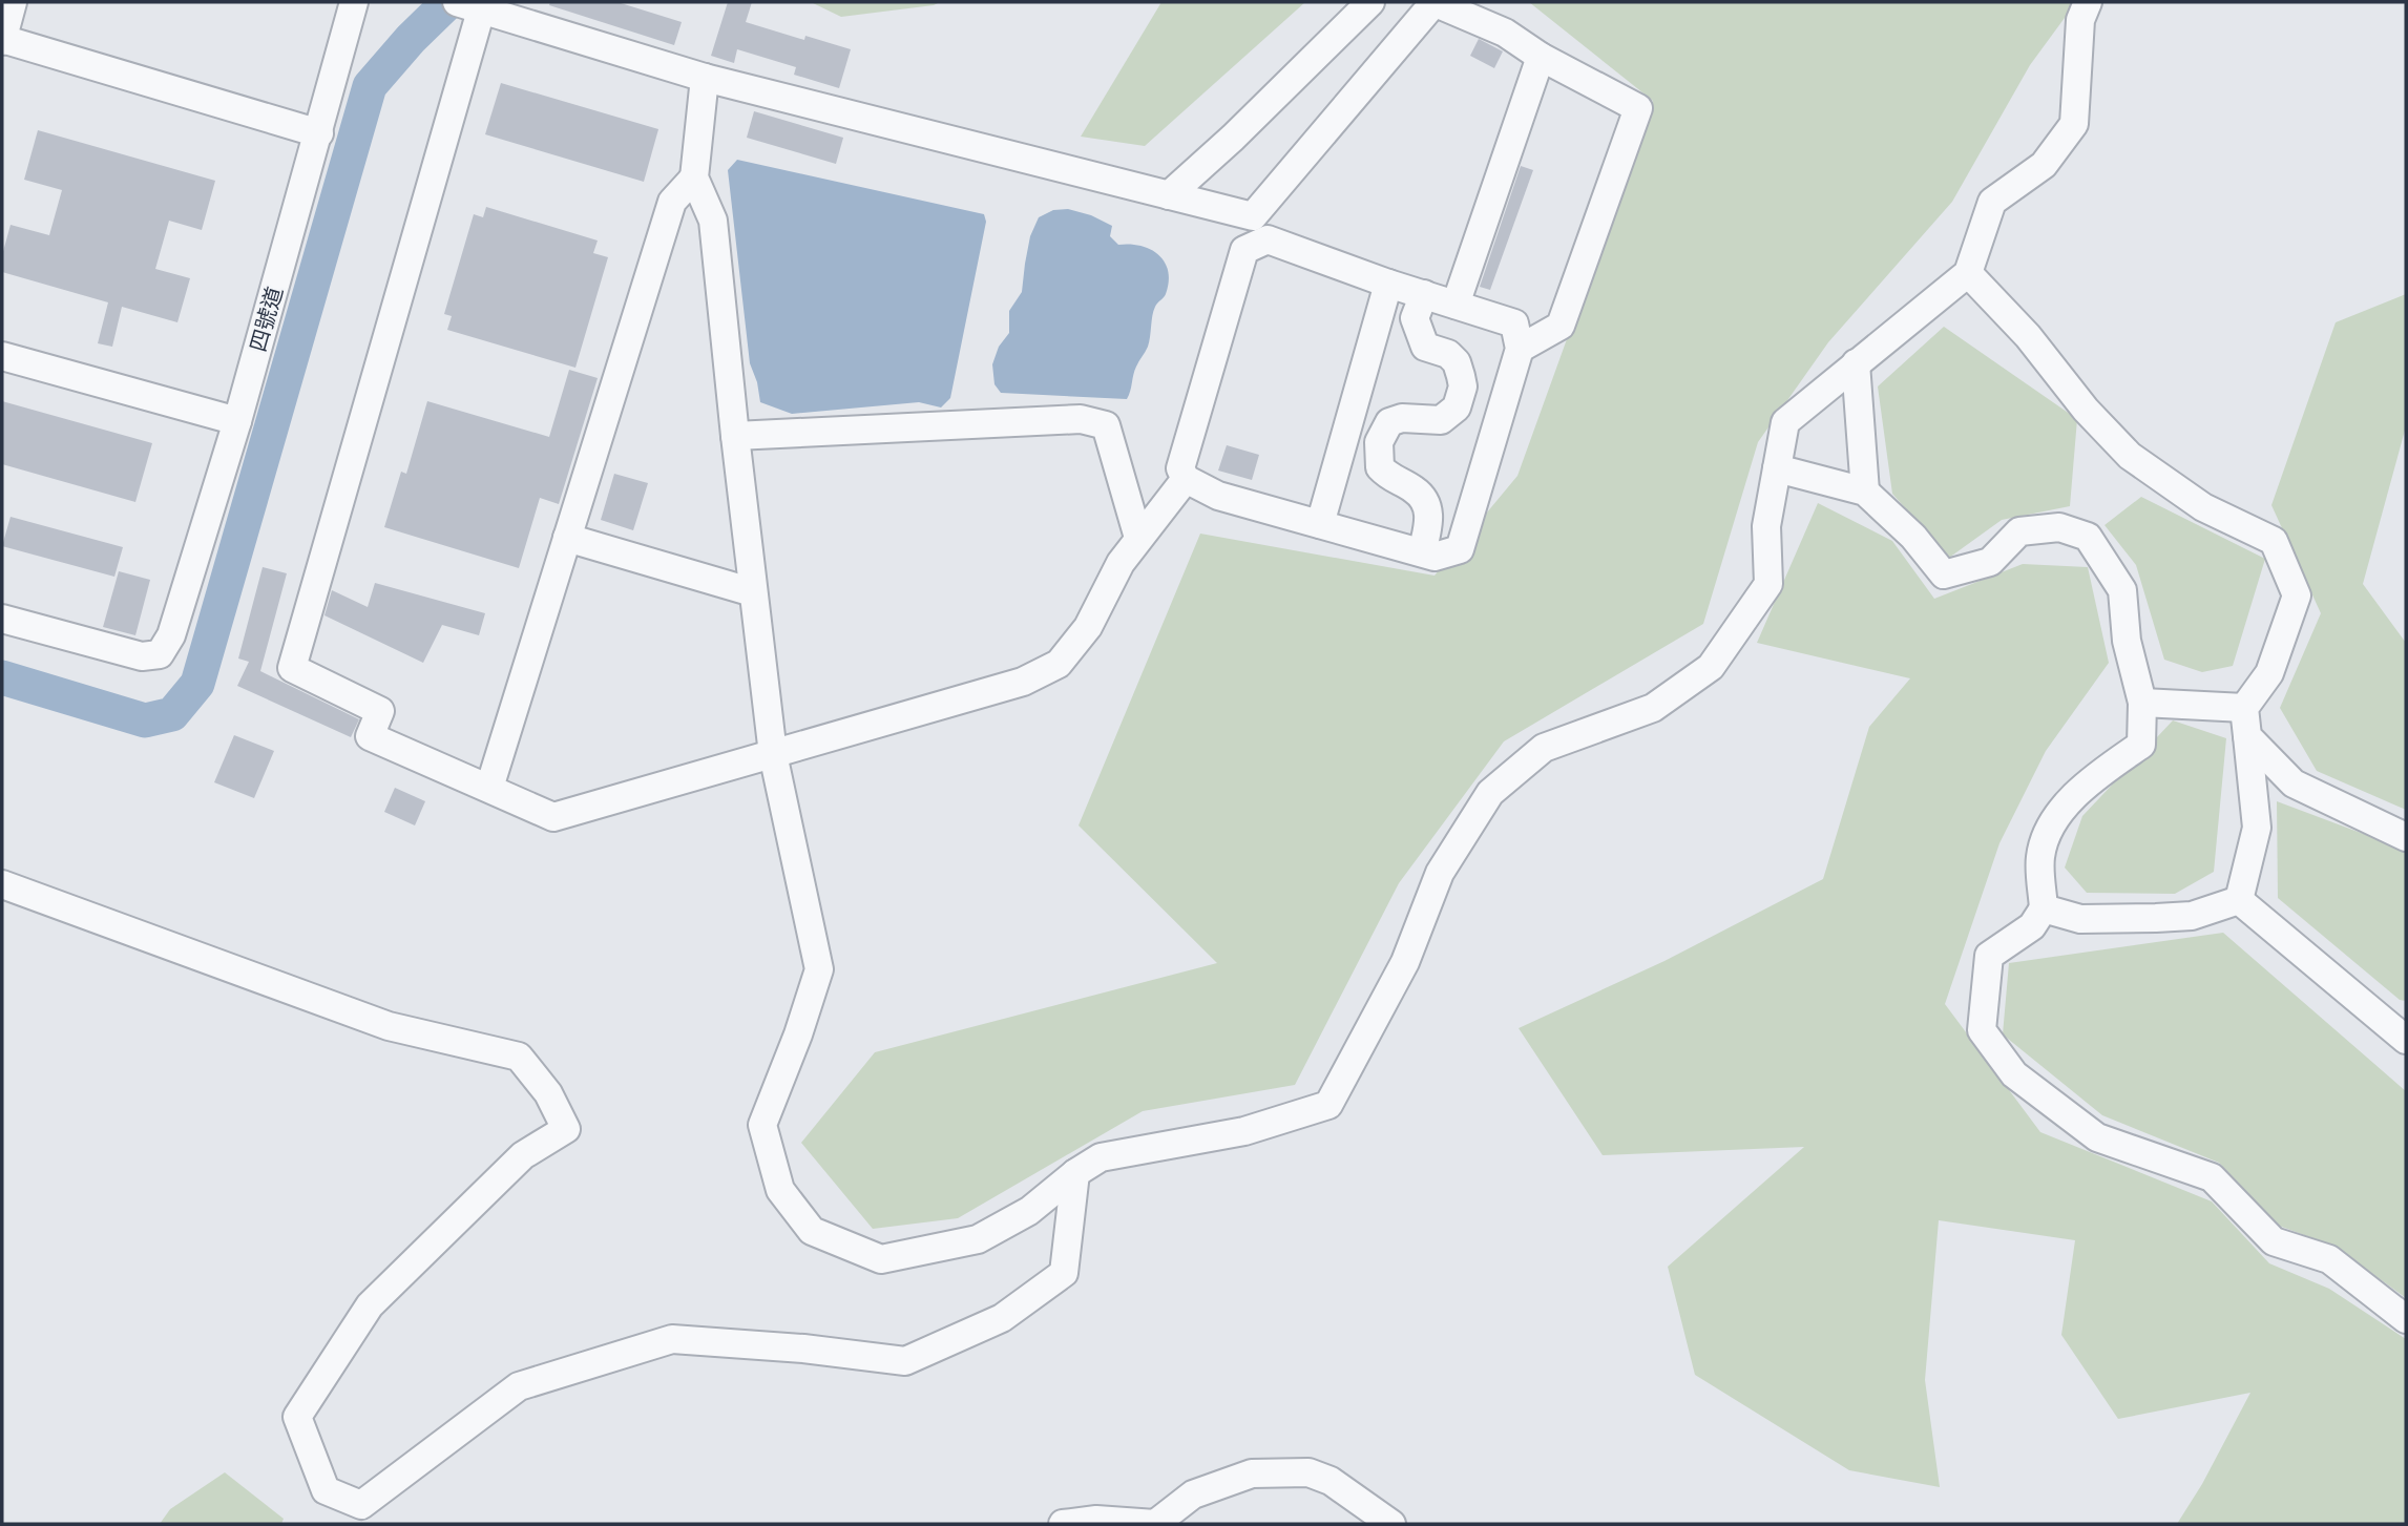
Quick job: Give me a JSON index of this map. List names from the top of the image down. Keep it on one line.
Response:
{"streets":{"street":["四號道"]}}
